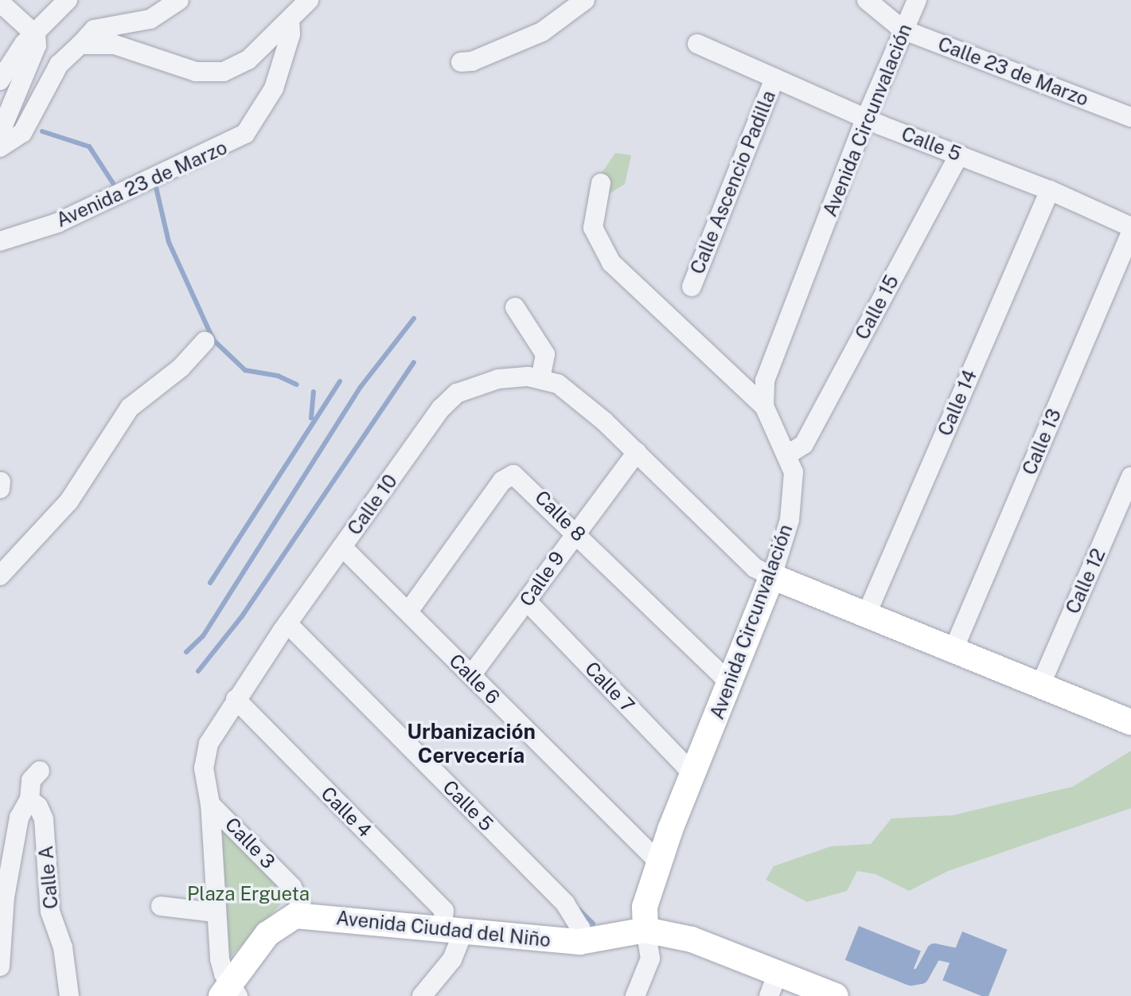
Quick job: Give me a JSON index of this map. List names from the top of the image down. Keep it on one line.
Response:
{"streets":{"main road":["Avenida Circunvalación","Avenida Ciudad del Niño"],"street":["Calle 23 de Marzo","Calle 5","Calle Ascencio Padilla","Avenida 23 de Marzo","Calle 15","Calle 14","Calle 13","Calle 10","Calle 8","Calle 9","Calle 12","Calle 6","Calle 7","Calle 4","Calle 3","Calle A"]},"crossings":[["Calle 23 de Marzo","Avenida Circunvalación"],["Avenida Circunvalación","Calle 5"],["Avenida Circunvalación","Calle 15"],["Avenida Circunvalación","Calle 10"],["Avenida Circunvalación","Calle 8"],["Avenida Circunvalación","Calle 6"],["Avenida Circunvalación","Calle 7"],["Avenida Circunvalación","Avenida Ciudad del Niño"],["Calle 5","Calle Ascencio Padilla"],["Calle 5","Calle 15"],["Calle 5","Calle 14"],["Calle 5","Calle 10"],["Calle 5","Avenida Ciudad del Niño"],["Calle 10","Calle 9"],["Calle 10","Calle 6"],["Calle 10","Calle 4"],["Calle 10","Calle 3"],["Calle 10","Avenida Ciudad del Niño"],["Calle 8","Calle 9"],["Calle 8","Calle 6"],["Calle 9","Calle 6"],["Calle 9","Calle 7"],["Calle 4","Avenida Ciudad del Niño"],["Calle 3","Avenida Ciudad del Niño"]],"districts":["Urbanización Cervecería"],"parks":["Plaza Ergueta"]}
